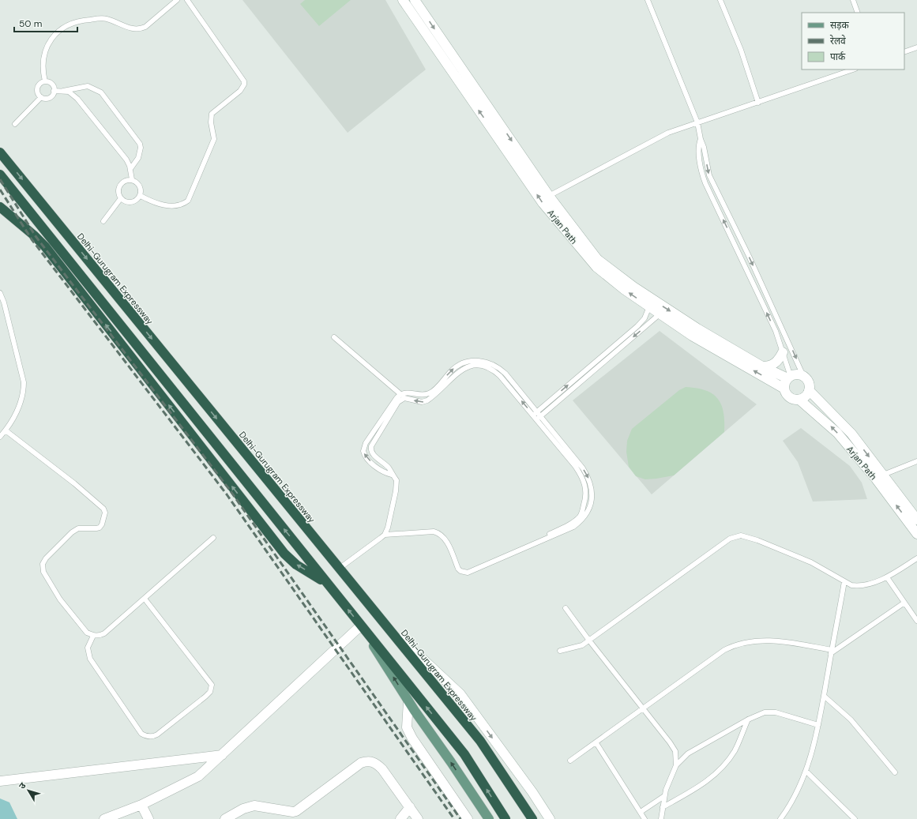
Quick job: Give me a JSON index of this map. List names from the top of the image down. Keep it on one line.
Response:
{"streets":{"highway":["Delhi-Gurugram Expressway"],"main road":["Arjan Path"]},"legend":["सड़क","रेलवे","पार्क"],"scale_bar":"50 m","north":"top left"}
